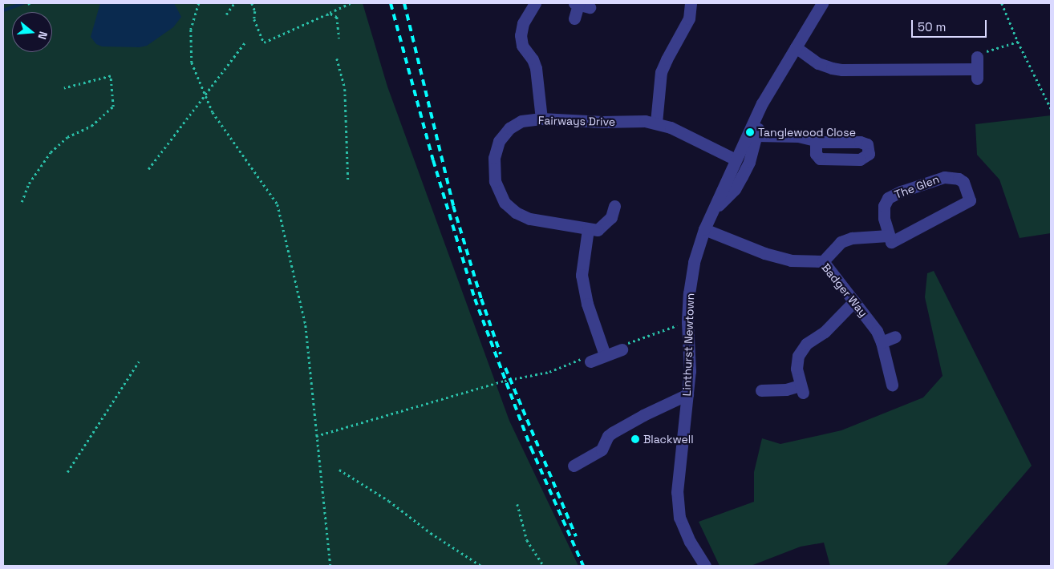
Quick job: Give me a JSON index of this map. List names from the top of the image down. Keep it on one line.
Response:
{"streets":{"street":["Fairways Drive","The Glen","Badger Way","Linthurst Newtown"]},"crossings":[["Fairways Drive","Linthurst Newtown"],["The Glen","Badger Way"],["Badger Way","Linthurst Newtown"]],"places":["Tanglewood Close","Blackwell"],"scale_bar":"50 m","north":"right"}
